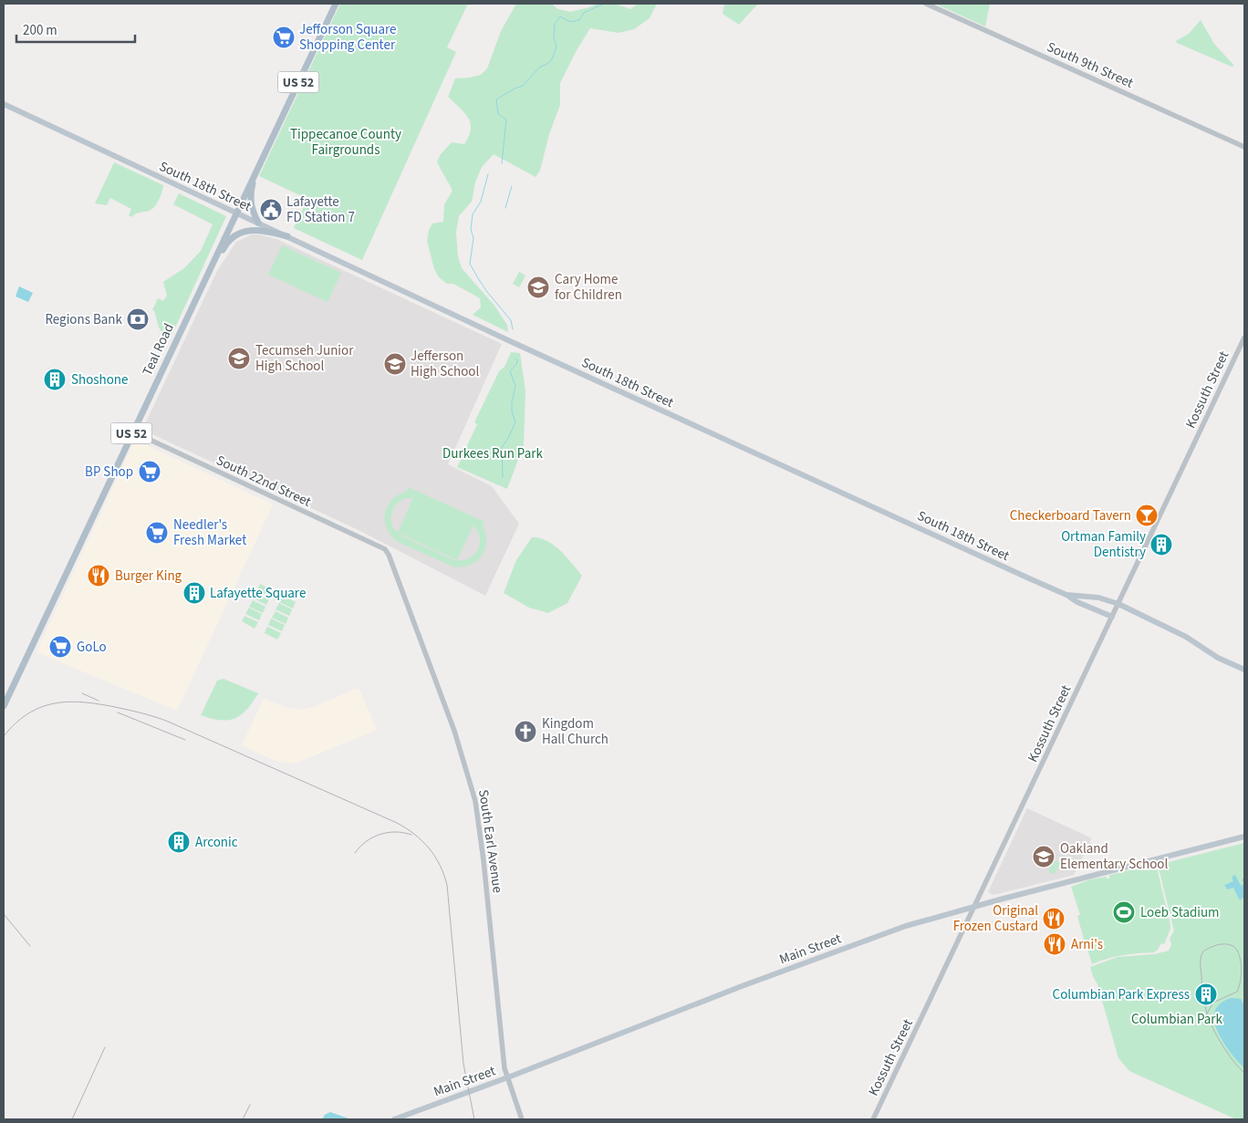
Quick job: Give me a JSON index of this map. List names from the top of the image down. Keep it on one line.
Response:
{"streets":{"main road":["US 52","South 18th Street","Teal Road","Main Street"],"street":["South 9th Street","Kossuth Street","South 22nd Street","South Earl Avenue"]},"crossings":[["South 18th Street","Teal Road"],["South 18th Street","Kossuth Street"],["Teal Road","South 22nd Street"],["Kossuth Street","Main Street"],["South 22nd Street","South Earl Avenue"],["South Earl Avenue","Main Street"]],"parks":["Tippecanoe County Fairgrounds","Durkees Run Park","Columbian Park"],"places":{"supermarket":["Jefforson Square Shopping Center","BP Shop","Needler's Fresh Market","GoLo"],"public building":["Lafayette FD Station 7"],"school or university":["Cary Home for Children","Tecumseh Junior High School","Jefferson High School","Oakland Elementary School"],"bank":["Regions Bank"],"building":["Shoshone","Ortman Family Dentistry","Lafayette Square","Arconic","Columbian Park Express"],"bar":["Checkerboard Tavern"],"restaurant":["Burger King","Original Frozen Custard","Arni's"],"church":["Kingdom Hall Church"],"sports":["Loeb Stadium"]},"scale_bar":"200 m"}
